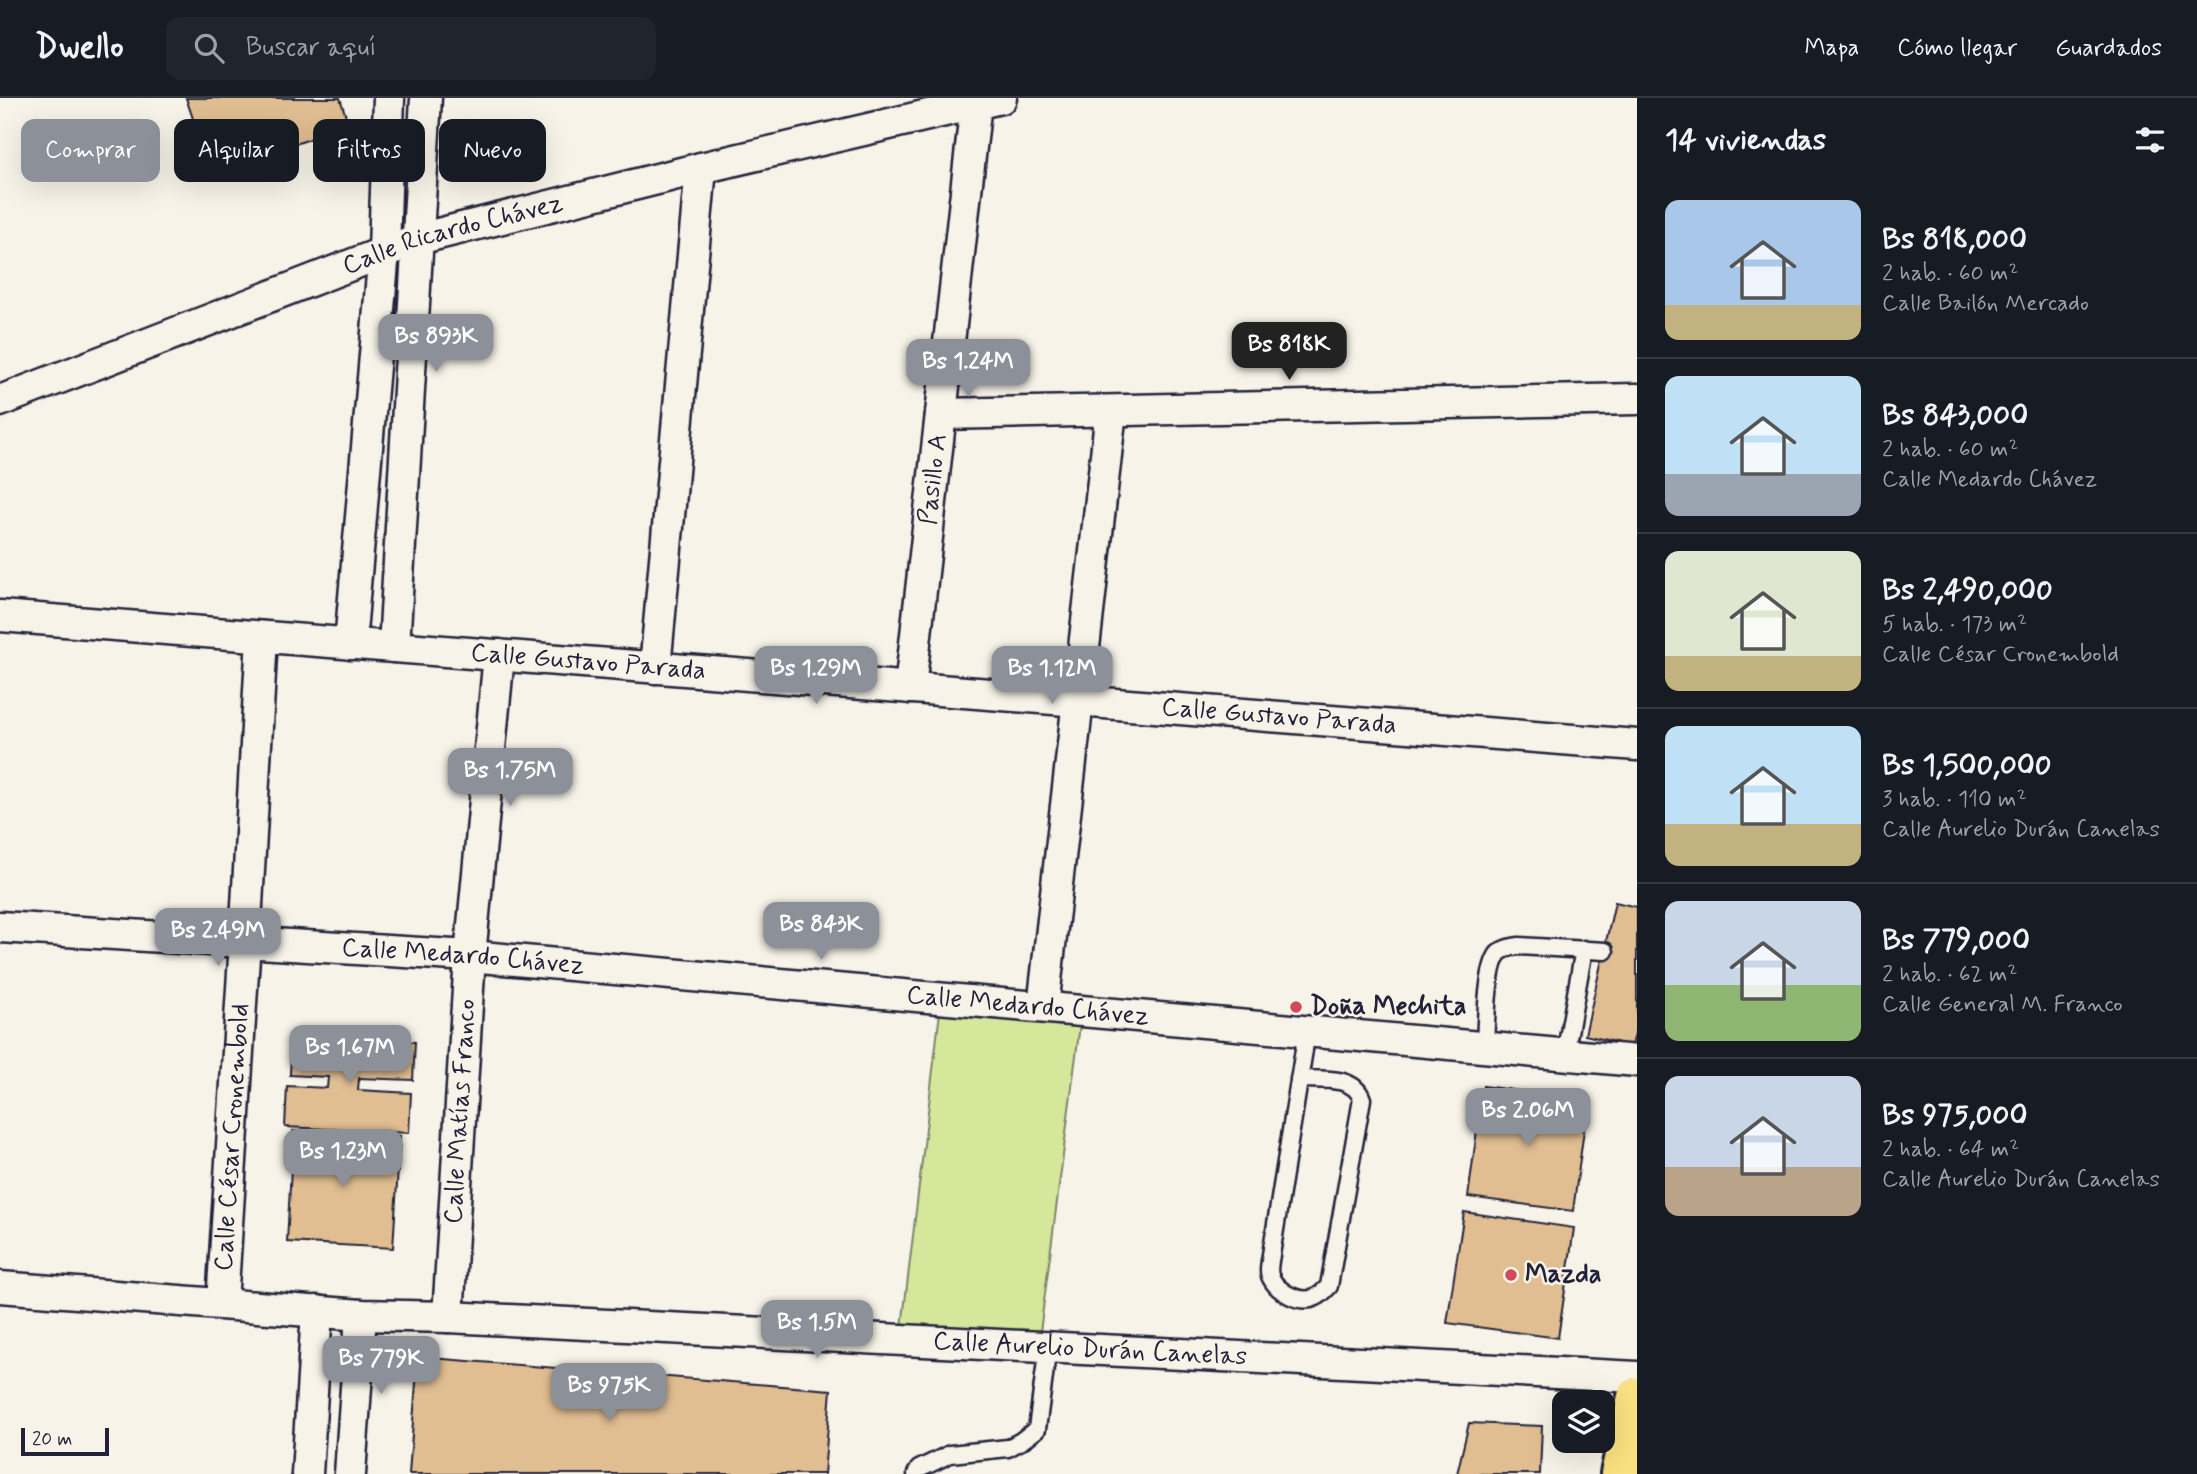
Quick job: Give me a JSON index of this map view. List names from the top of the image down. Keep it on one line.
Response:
{"streets":{"street":["Calle Ricardo Chávez","Pasillo A","Calle Gustavo Parada","Calle Medardo Chávez","Calle Matías Franco","Calle César Cronembold","Calle Aurelio Durán Canelas"]},"crossings":[["Calle Ricardo Chávez","Pasillo A"],["Pasillo A","Calle Gustavo Parada"],["Calle Gustavo Parada","Calle Matías Franco"],["Calle Gustavo Parada","Calle César Cronembold"],["Calle Medardo Chávez","Calle Matías Franco"],["Calle Medardo Chávez","Calle César Cronembold"],["Calle Matías Franco","Calle Aurelio Durán Canelas"],["Calle César Cronembold","Calle Aurelio Durán Canelas"]],"places":["Doña Mechita","Mazda"],"scale_bar":"20 m","page":{"header":"Dwello","search":"Buscar aquí","nav":["Mapa","Cómo llegar","Guardados"],"heading":"14 viviendas","chip":["Comprar","Alquilar","Filtros","Nuevo"],"list":[{"name":"Bs 818,000","note":"2 hab. · 60 m² · Calle Bailón Mercado"},{"name":"Bs 843,000","note":"2 hab. · 60 m² · Calle Medardo Chávez"},{"name":"Bs 2,490,000","note":"5 hab. · 173 m² · Calle César Cronembold"},{"name":"Bs 1,500,000","note":"3 hab. · 110 m² · Calle Aurelio Durán Canelas"},{"name":"Bs 779,000","note":"2 hab. · 62 m² · Calle General M. Franco"},{"name":"Bs 975,000","note":"2 hab. · 64 m² · Calle Aurelio Durán Canelas"}],"price":["Bs 893K","Bs 818K","Bs 1.24M","Bs 1.29M","Bs 1.12M","Bs 1.75M","Bs 843K","Bs 2.49M","Bs 1.67M","Bs 2.06M","Bs 1.23M","Bs 1.5M","Bs 779K","Bs 975K"],"scale":"20 m"}}
